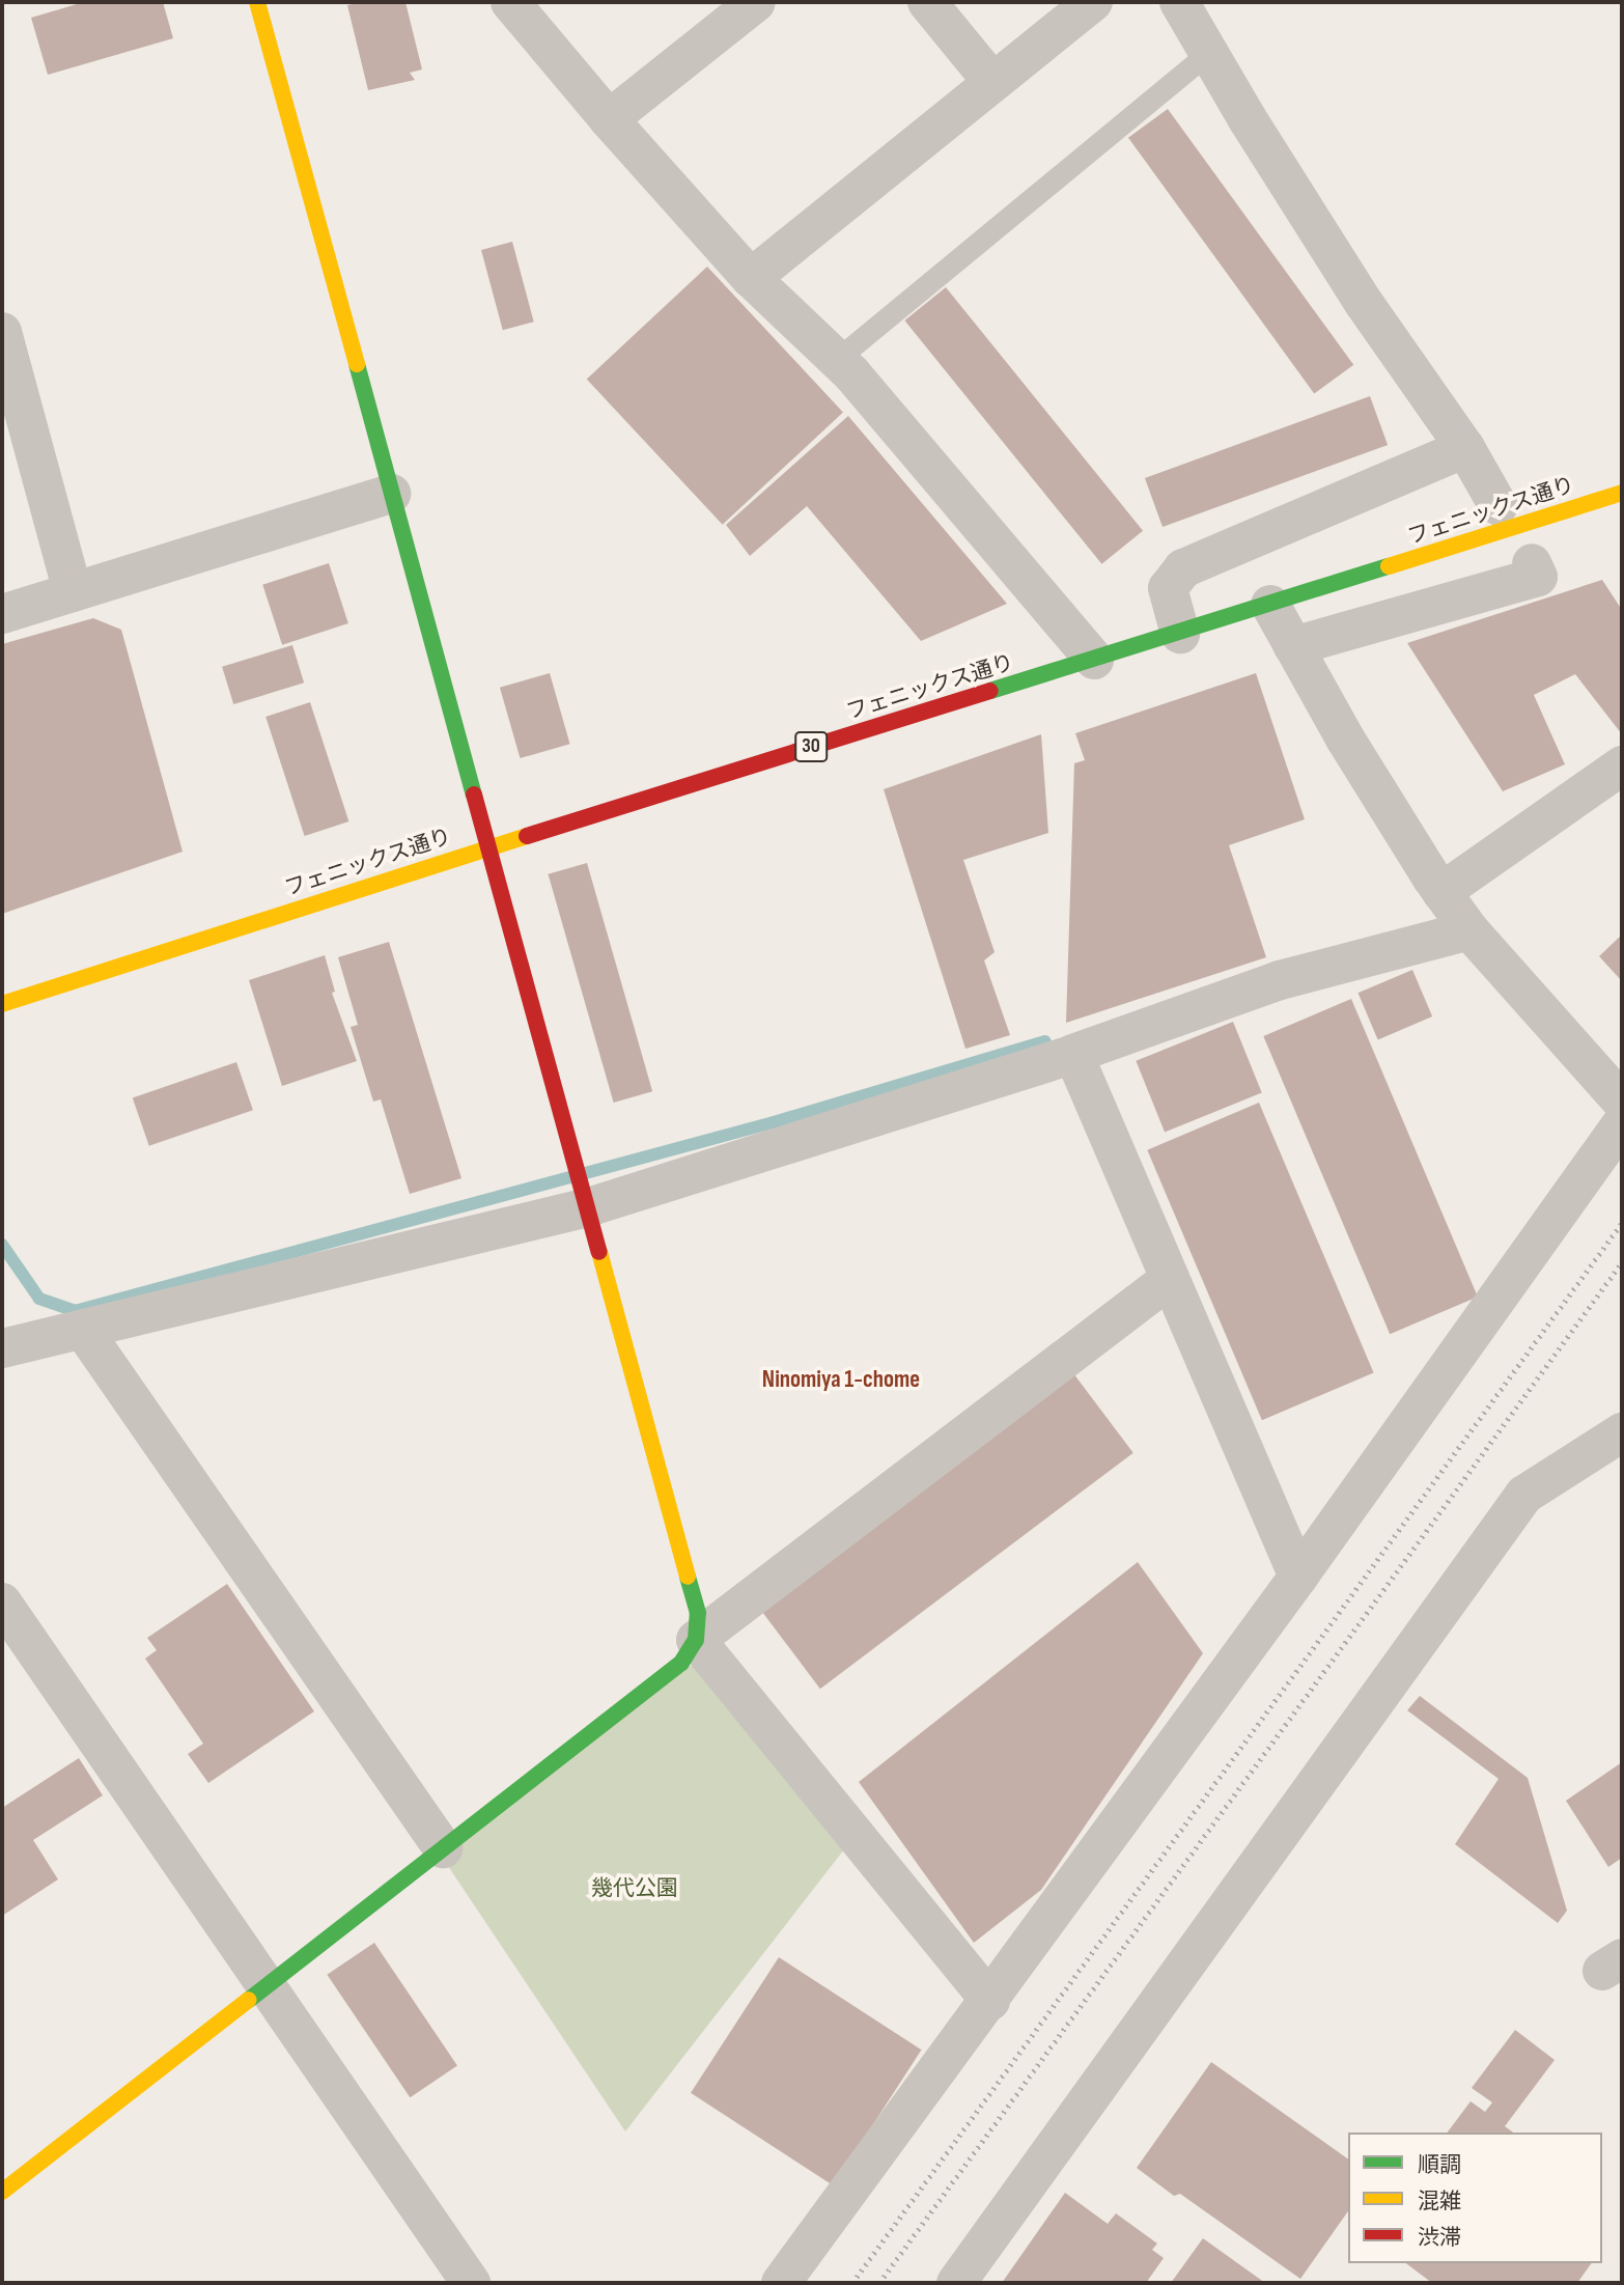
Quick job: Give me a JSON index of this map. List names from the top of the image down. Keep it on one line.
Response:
{"streets":{"street":["フェニックス通り","30"]},"districts":["Ninomiya 1-chome"],"parks":["幾代公園"],"legend":["順調","混雑","渋滞"]}
